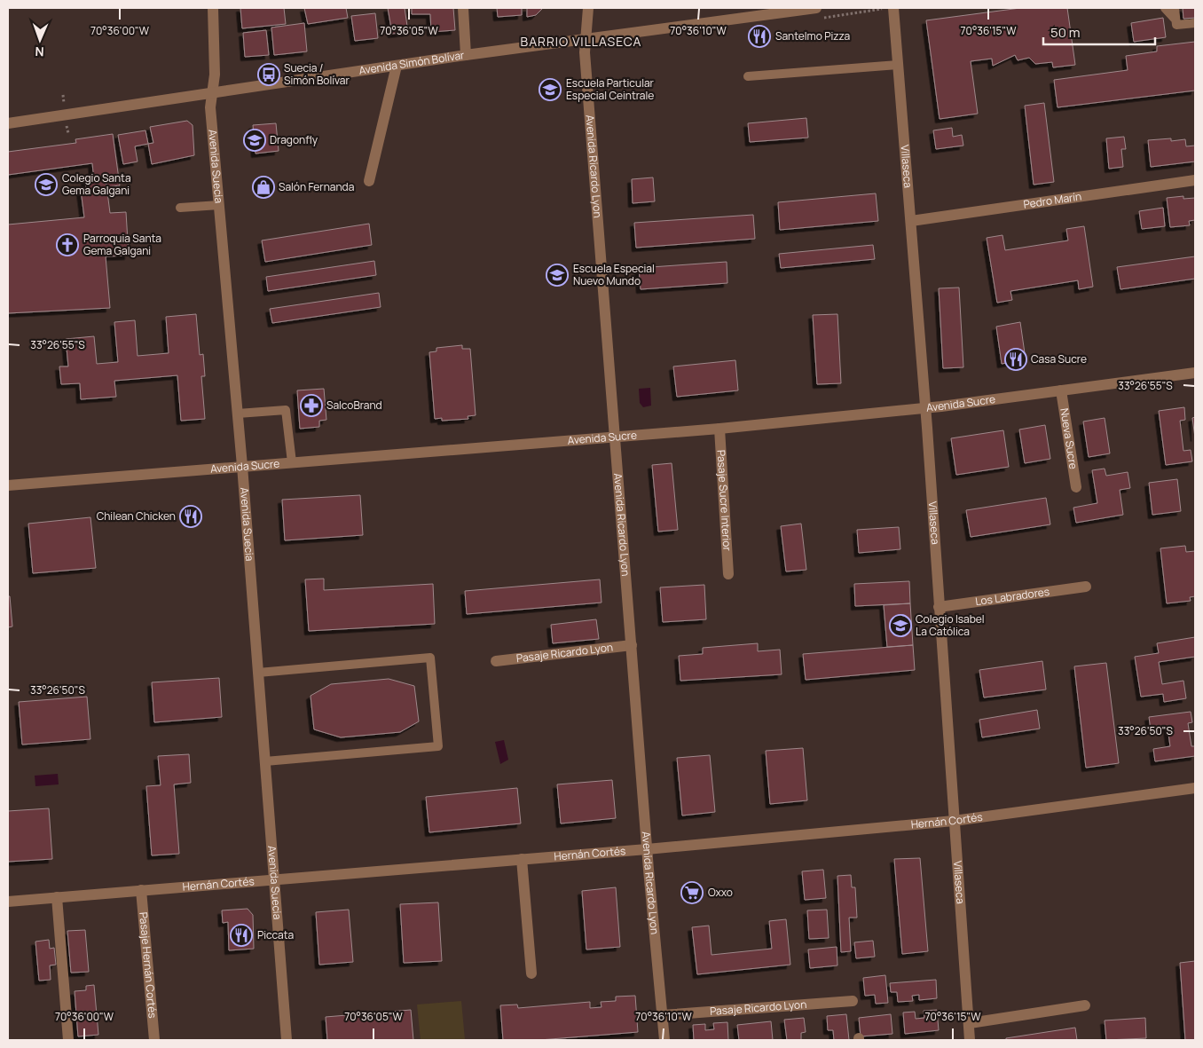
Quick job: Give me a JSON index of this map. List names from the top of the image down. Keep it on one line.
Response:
{"streets":{"street":["Avenida Simón Bolívar","Avenida Suecia","Avenida Ricardo Lyon","Villaseca","Pedro Marín","Avenida Sucre","Nueva Sucre","Pasaje Sucre Interior","Los Labradores","Pasaje Ricardo Lyon","Hernán Cortés","Pasaje Hernán Cortés"]},"crossings":[["Avenida Simón Bolívar","Avenida Suecia"],["Avenida Simón Bolívar","Avenida Ricardo Lyon"],["Avenida Suecia","Avenida Sucre"],["Avenida Suecia","Hernán Cortés"],["Avenida Ricardo Lyon","Avenida Sucre"],["Avenida Ricardo Lyon","Pasaje Ricardo Lyon"],["Avenida Ricardo Lyon","Hernán Cortés"],["Villaseca","Pedro Marín"],["Villaseca","Avenida Sucre"],["Villaseca","Los Labradores"],["Villaseca","Hernán Cortés"],["Avenida Sucre","Nueva Sucre"],["Avenida Sucre","Pasaje Sucre Interior"],["Hernán Cortés","Pasaje Hernán Cortés"]],"districts":["BARRIO VILLASECA"],"places":{"restaurant":["Santelmo Pizza","Casa Sucre","Chilean Chicken","Piccata"],"bus stop":["Suecia / Simón Bolívar"],"school or university":["Escuela Particular Especial Ceintrale","Dragonfly","Colegio Santa Gema Galgani","Escuela Especial Nuevo Mundo","Colegio Isabel La Católica"],"shop":["Salón Fernanda"],"church":["Parroquia Santa Gema Galgani"],"pharmacy":["SalcoBrand"],"supermarket":["Oxxo"]},"scale_bar":"50 m","north":"bottom","coordinates":["70°36'00\"W","70°36'05\"W","70°36'10\"W","70°36'15\"W","33°26'55\"S","33°26'50\"S"]}
